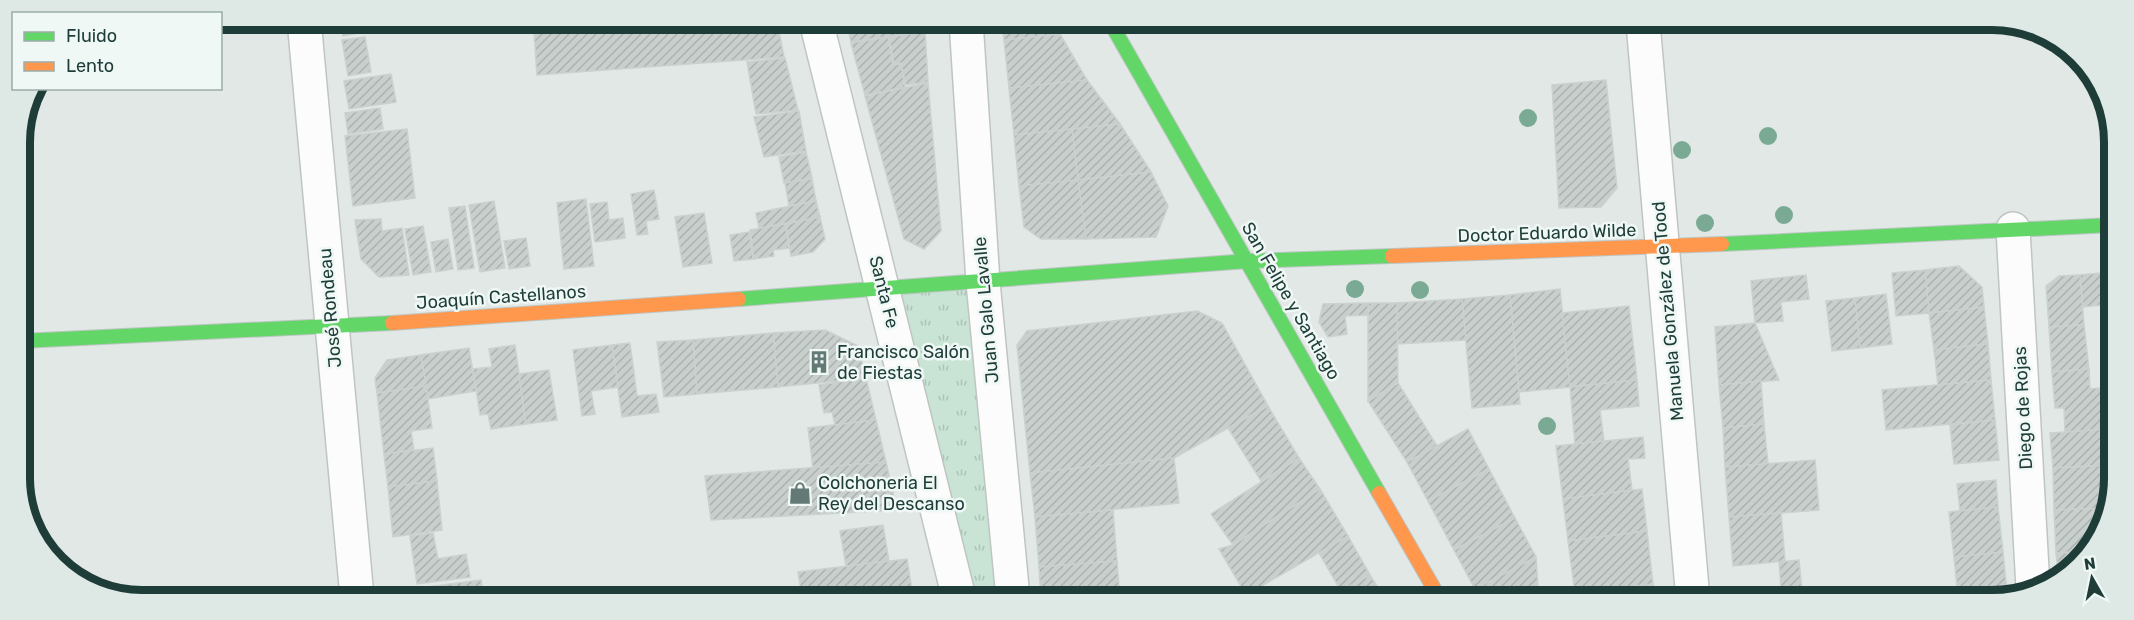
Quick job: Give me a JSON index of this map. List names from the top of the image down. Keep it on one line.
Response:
{"streets":{"street":["Doctor Eduardo Wilde","Santa Fe","Joaquín Castellanos","San Felipe y Santiago","José Rondeau","Juan Galo Lavalle","Manuela González de Tood","Diego de Rojas"]},"crossings":[["Doctor Eduardo Wilde","Joaquín Castellanos"],["Doctor Eduardo Wilde","San Felipe y Santiago"],["Doctor Eduardo Wilde","Juan Galo Lavalle"],["Doctor Eduardo Wilde","Manuela González de Tood"],["Doctor Eduardo Wilde","Diego de Rojas"],["Santa Fe","Joaquín Castellanos"],["Joaquín Castellanos","José Rondeau"],["Joaquín Castellanos","Juan Galo Lavalle"]],"places":{"building":["Francisco Salón de Fiestas"],"shop":["Colchoneria El Rey del Descanso"]},"legend":["Fluido","Lento"],"north":"top"}
